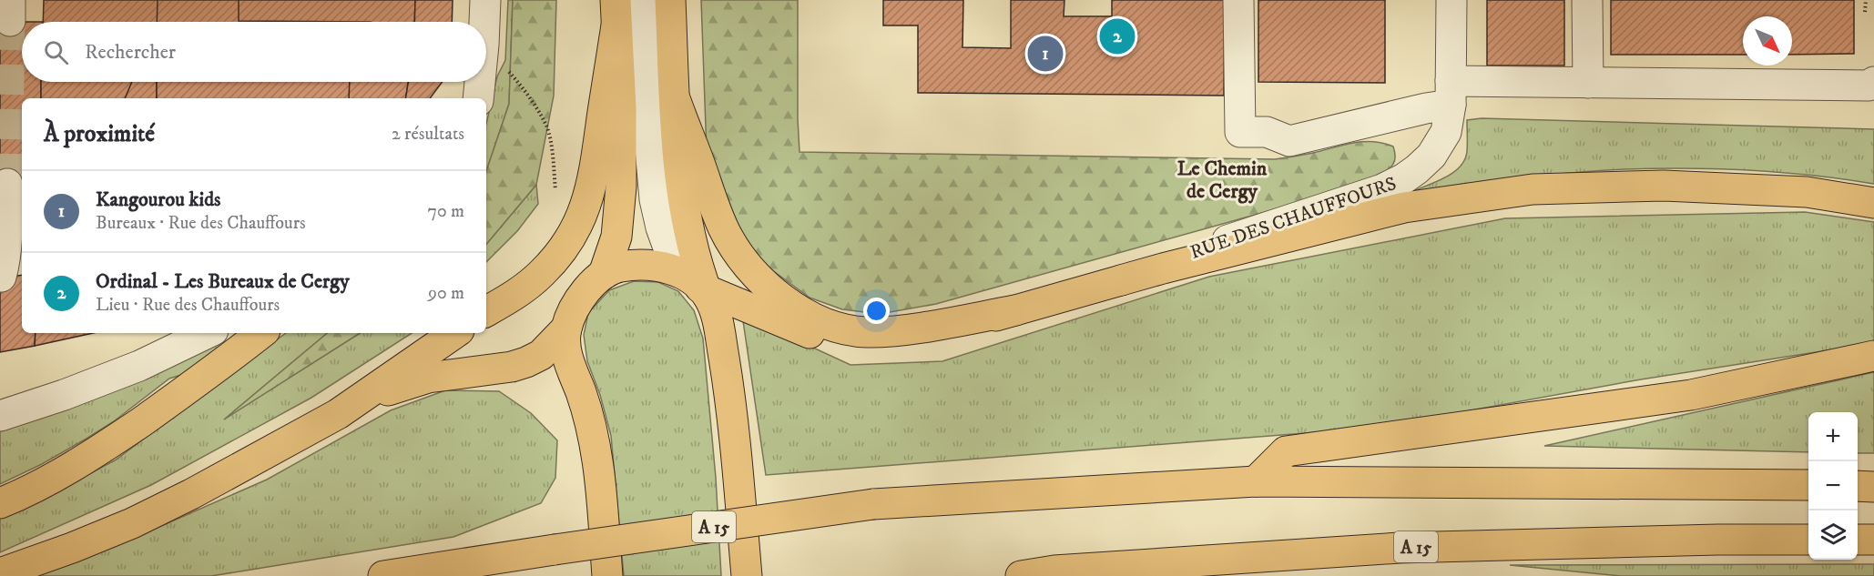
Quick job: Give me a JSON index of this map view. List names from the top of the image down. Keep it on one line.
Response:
{"streets":{"main road":["A 15"],"street":["RUE DES CHAUFFOURS"]},"districts":["Le Chemin de Cergy"],"north":"bottom right","page":{"pins":["2","1"],"search":"Rechercher","heading":["À proximité","2 résultats"],"list":[{"mark":"1","name":"Kangourou kids","note":"Bureaux · Rue des Chauffours","value":"70 m"},{"mark":"2","name":"Ordinal - Les Bureaux de Cergy","note":"Lieu · Rue des Chauffours","value":"90 m"}],"map_buttons":["+","−"]}}
